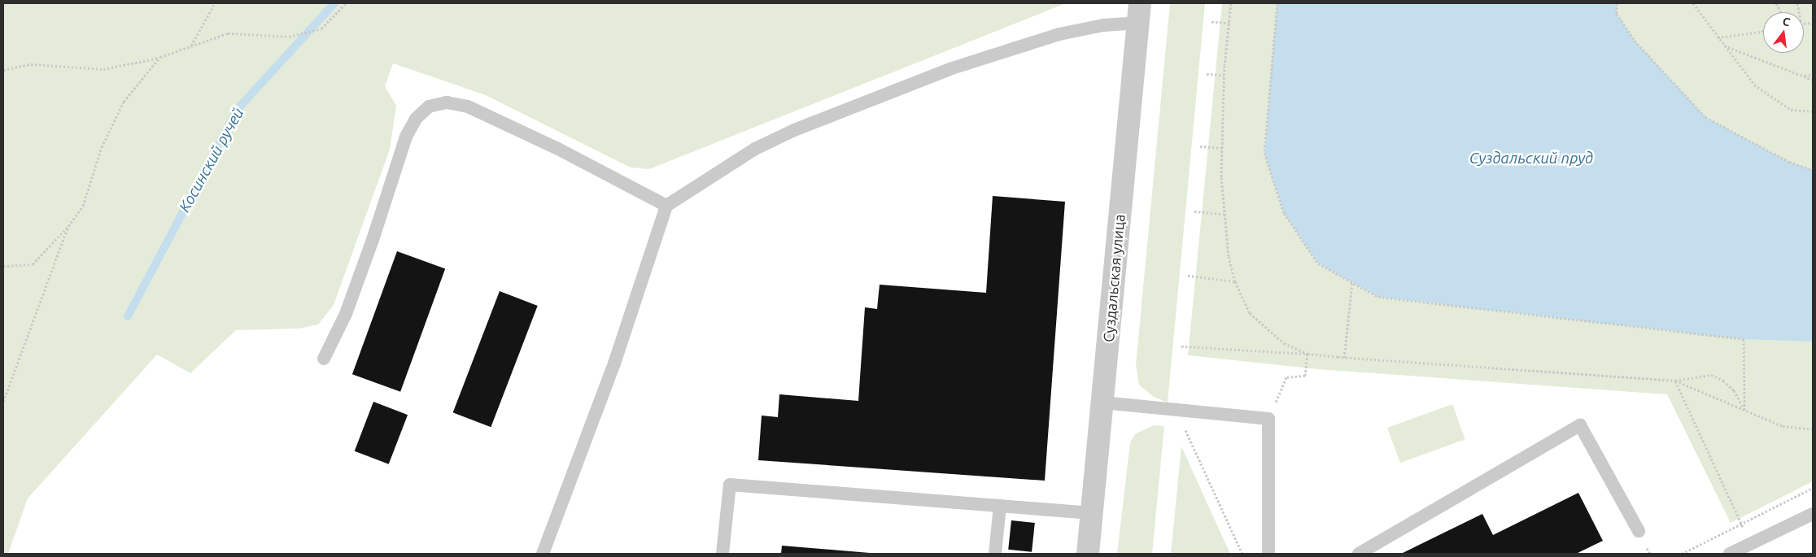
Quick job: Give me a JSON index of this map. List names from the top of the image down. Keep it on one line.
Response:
{"streets":{"street":["Суздальская улица"]},"water":["Суздальский пруд","Косинский ручей"],"north":"top"}
